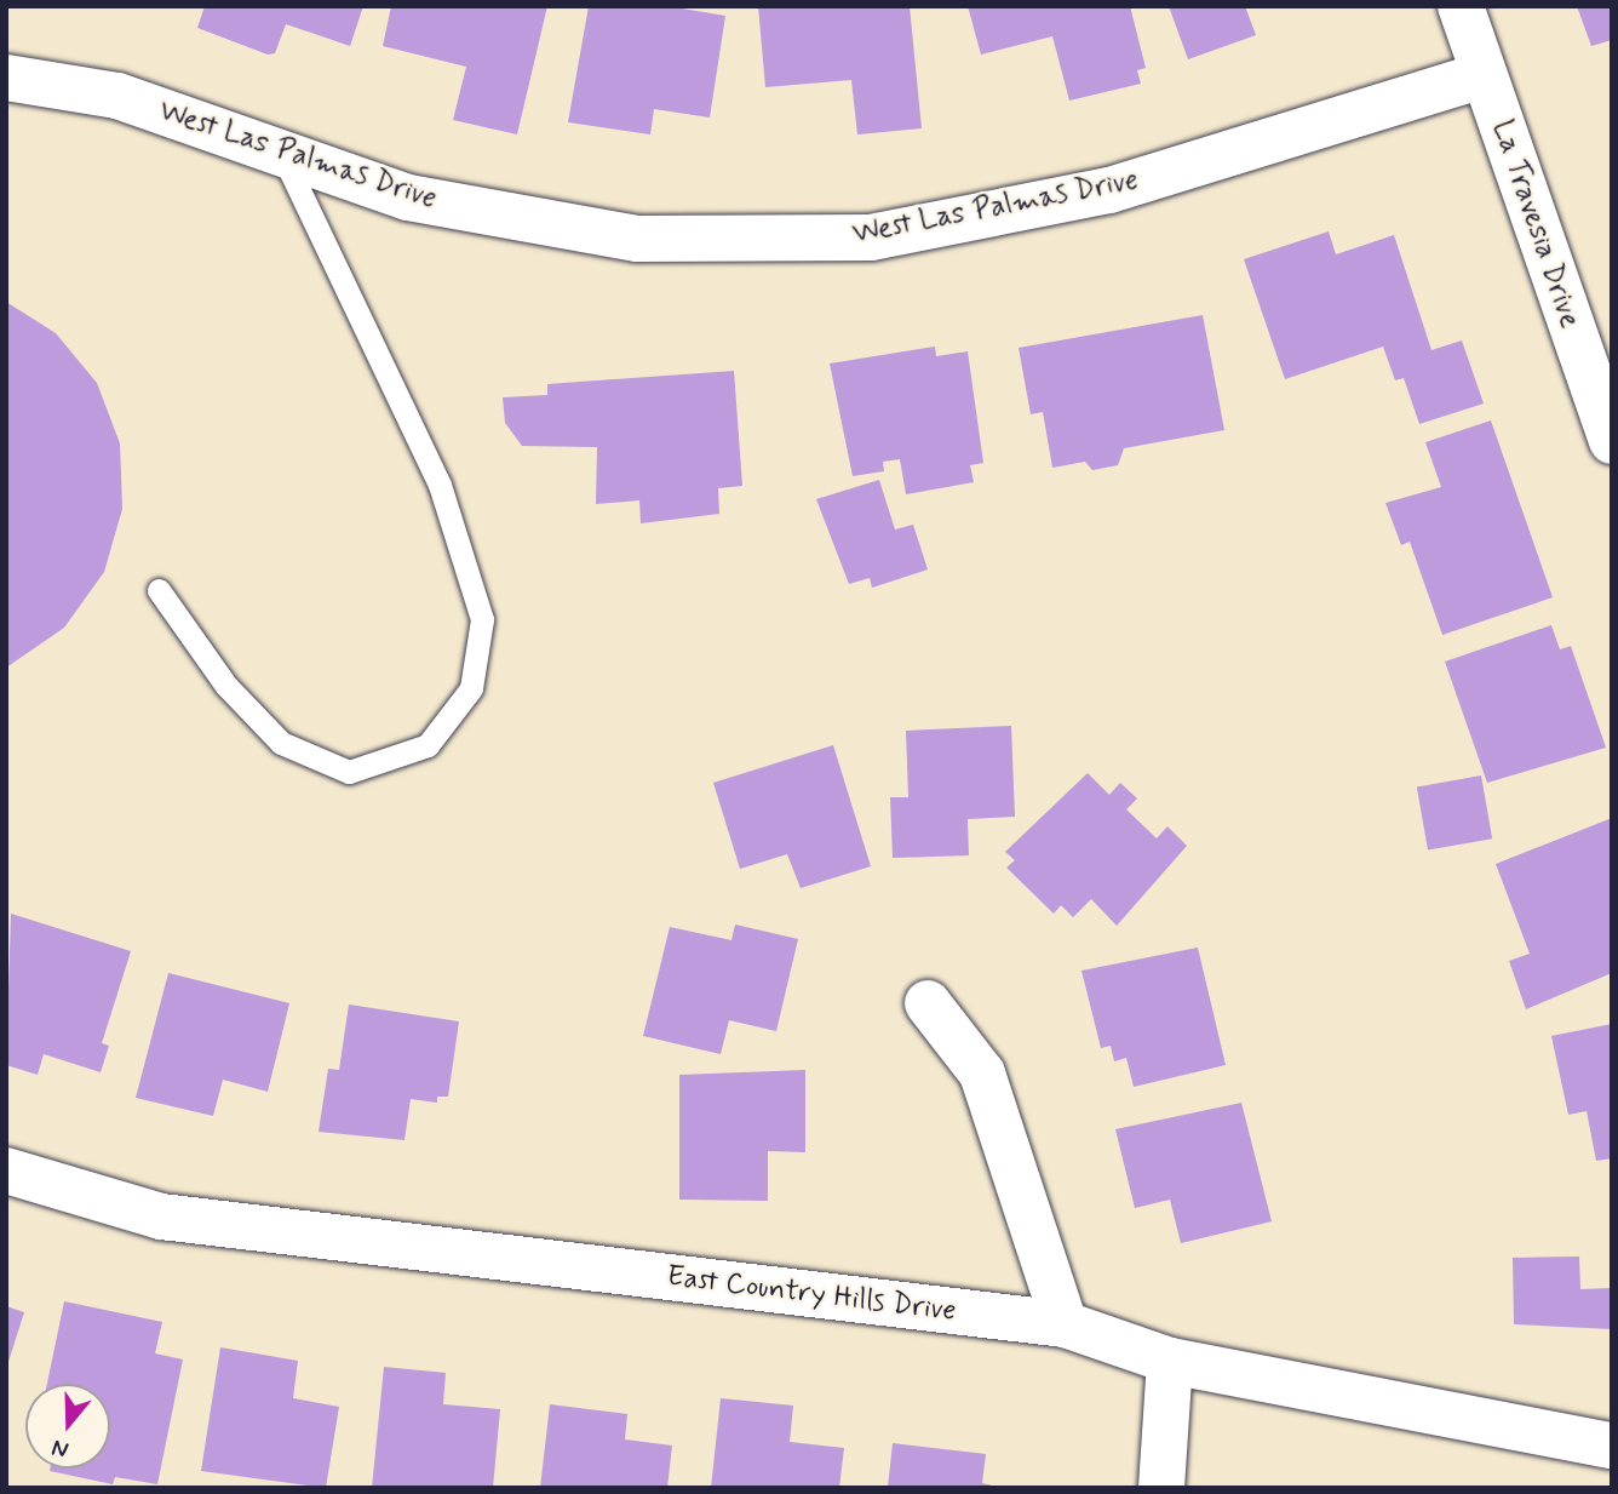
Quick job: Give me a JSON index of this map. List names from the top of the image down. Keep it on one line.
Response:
{"streets":{"street":["West Las Palmas Drive","La Travesia Drive","East Country Hills Drive"]},"crossings":[["West Las Palmas Drive","La Travesia Drive"]],"north":"bottom"}
